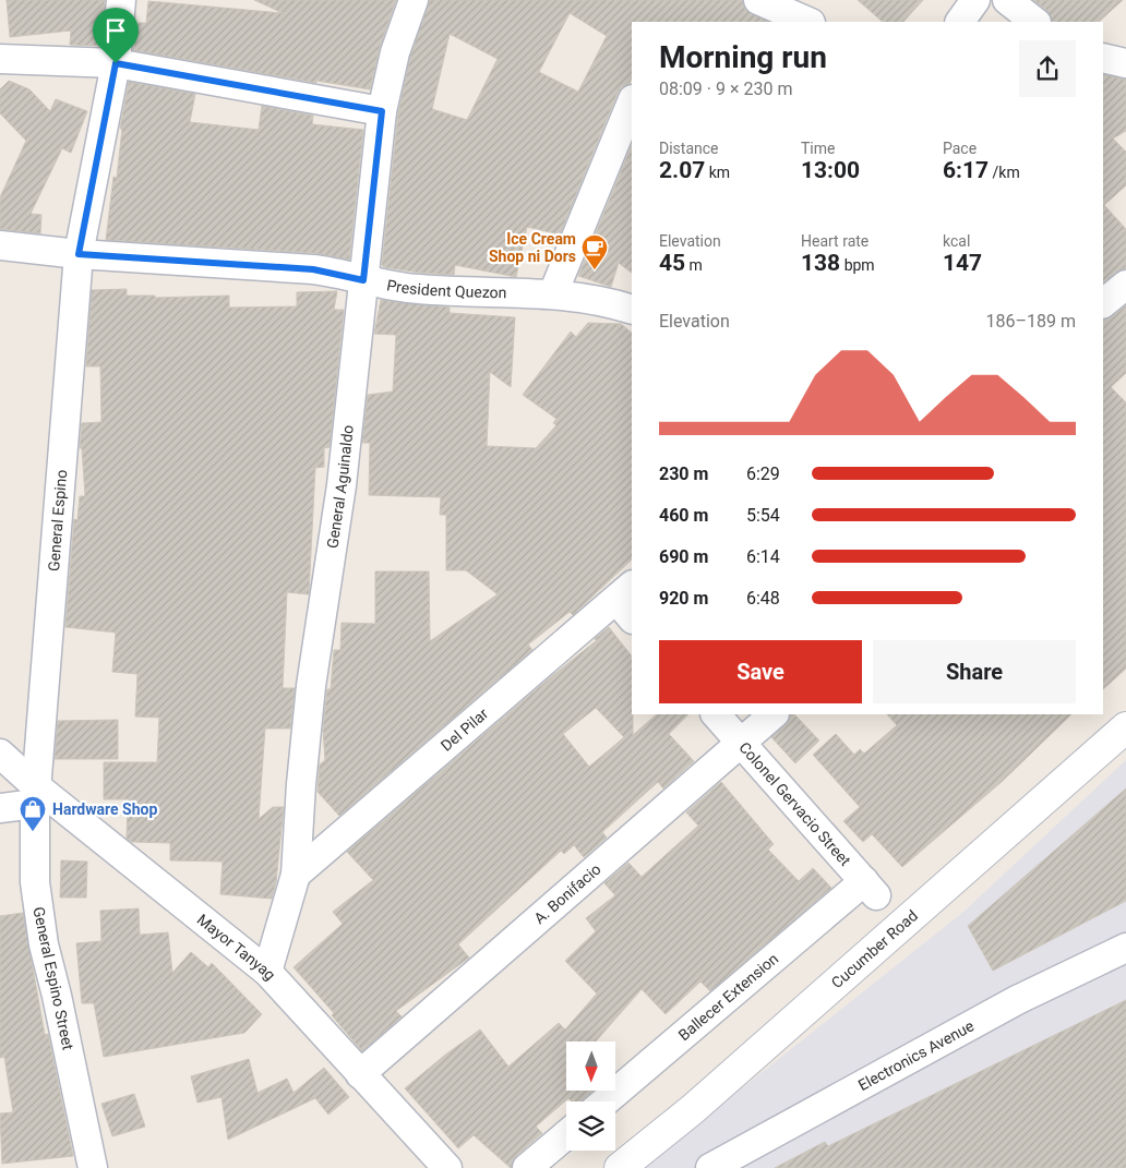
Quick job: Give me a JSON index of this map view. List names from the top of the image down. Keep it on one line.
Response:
{"streets":{"main road":["Cucumber Road"],"street":["President Quezon","General Aguinaldo","General Espino","Del Pilar","Colonel Gervacio Street","A. Bonifacio","Mayor Tanyag","General Espino Street","Ballecer Extension","Electronics Avenue"]},"crossings":[["President Quezon","General Aguinaldo"],["President Quezon","General Espino"],["General Aguinaldo","Del Pilar"],["General Aguinaldo","Mayor Tanyag"],["General Espino","Mayor Tanyag"],["General Espino","General Espino Street"],["Colonel Gervacio Street","A. Bonifacio"],["Colonel Gervacio Street","Ballecer Extension"],["A. Bonifacio","Mayor Tanyag"],["Mayor Tanyag","General Espino Street"]],"places":{"cafe":["Ice Cream Shop ni Dors"],"shop":["Hardware Shop"]},"north":"bottom","page":{"heading":["Morning run","08:09 · 9 × 230 m"],"stats":[["Distance","2.07 km"],["Time","13:00"],["Pace","6:17 /km"],["Elevation","45 m"],["Heart rate","138 bpm"],["kcal","147"]],"chart":["Elevation","186–189 m"],"list":[{"name":"230 m","note":"6:29"},{"name":"460 m","note":"5:54"},{"name":"690 m","note":"6:14"},{"name":"920 m","note":"6:48"}],"buttons":["Save","Share"]}}
